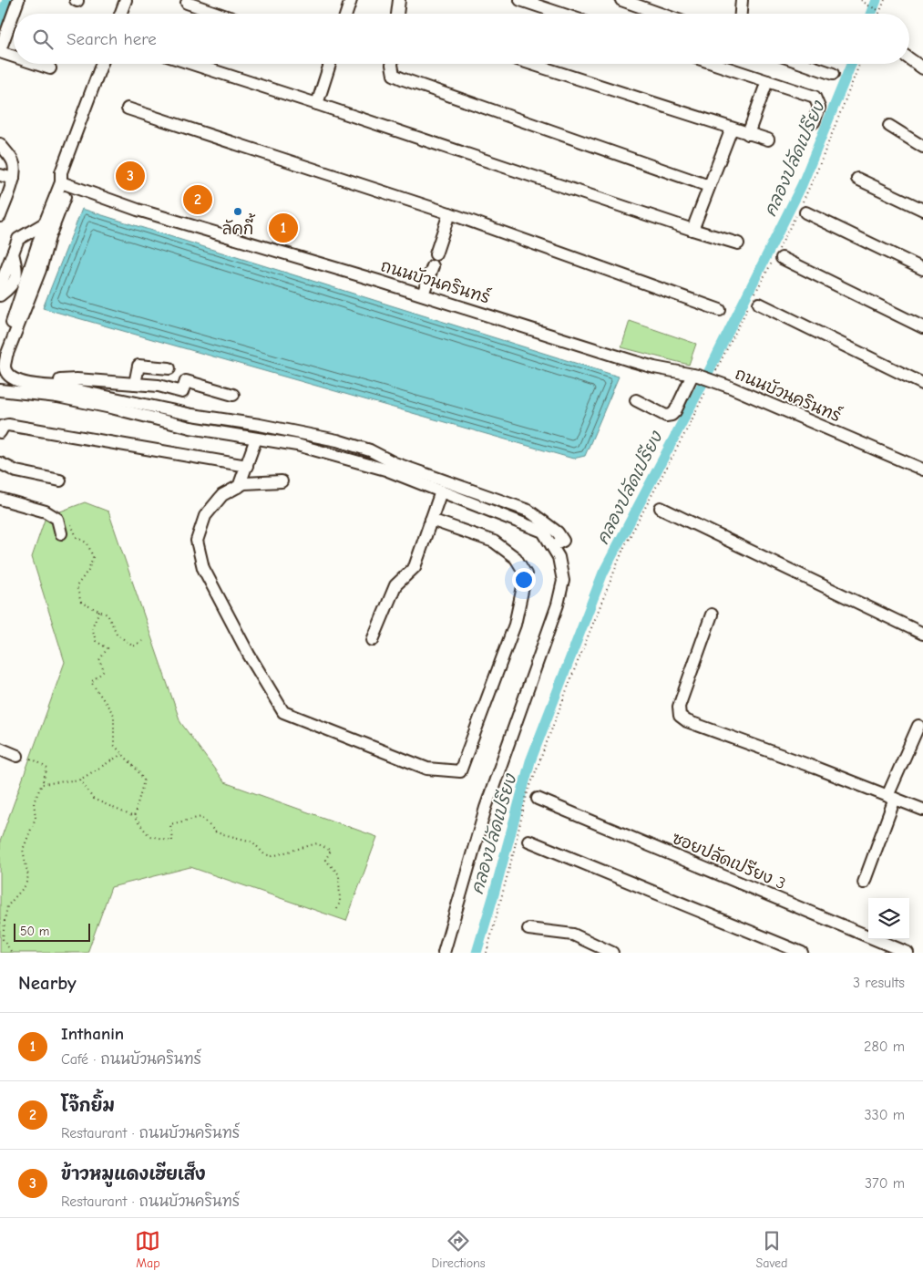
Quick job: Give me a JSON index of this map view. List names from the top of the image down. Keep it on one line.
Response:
{"streets":{"street":["ถนนบัวนครินทร์","ซอยปลัดเปรียง 3"]},"water":["คลองปลัดเปรียง"],"places":["ลัคกี้"],"scale_bar":"50 m","page":{"search":"Search here","pins":["3","2","1"],"scale":"50 m","heading":["Nearby","3 results"],"list":[{"mark":"1","name":"Inthanin","note":"Café · ถนนบัวนครินทร์","value":"280 m"},{"mark":"2","name":"โจ๊กยิ้ม","note":"Restaurant · ถนนบัวนครินทร์","value":"330 m"},{"mark":"3","name":"ข้าวหมูแดงเฮียเส็ง","note":"Restaurant · ถนนบัวนครินทร์","value":"370 m"}],"nav":["Map","Directions","Saved"]}}
